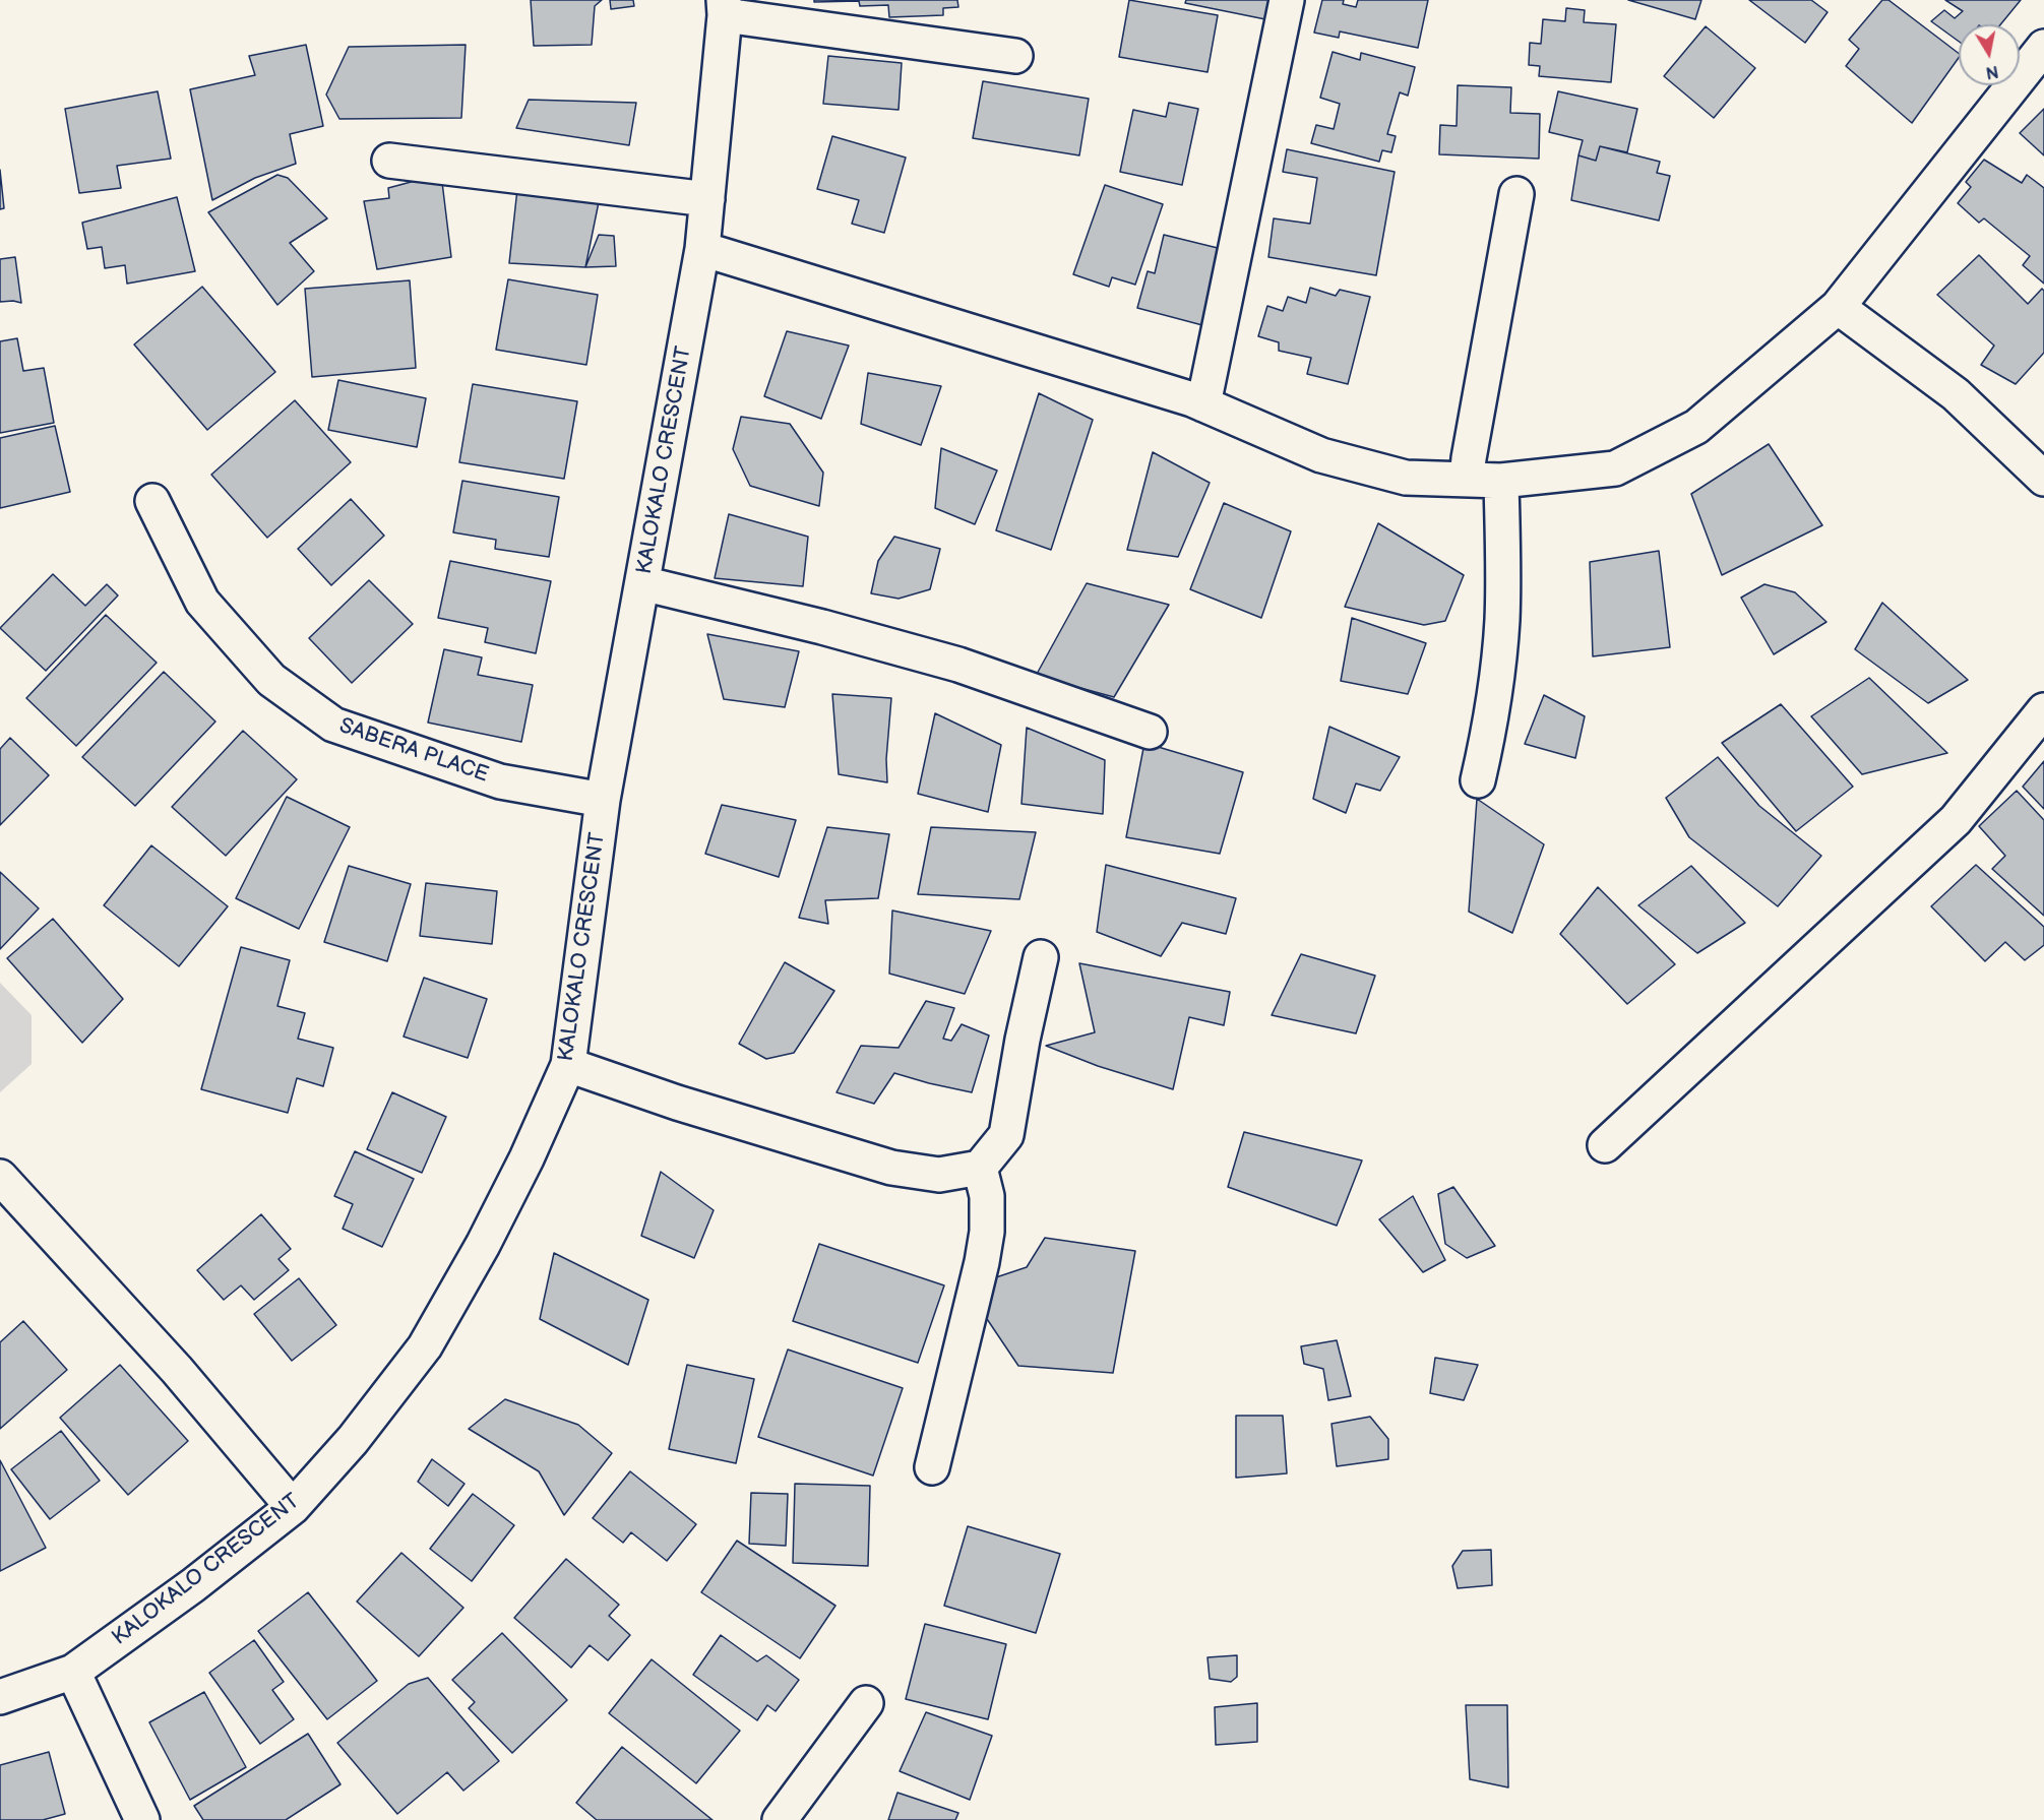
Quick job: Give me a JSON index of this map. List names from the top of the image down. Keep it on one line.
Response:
{"streets":{"street":["KALOKALO CRESCENT","SABERA PLACE"]},"crossings":[["KALOKALO CRESCENT","SABERA PLACE"]],"north":"bottom"}
